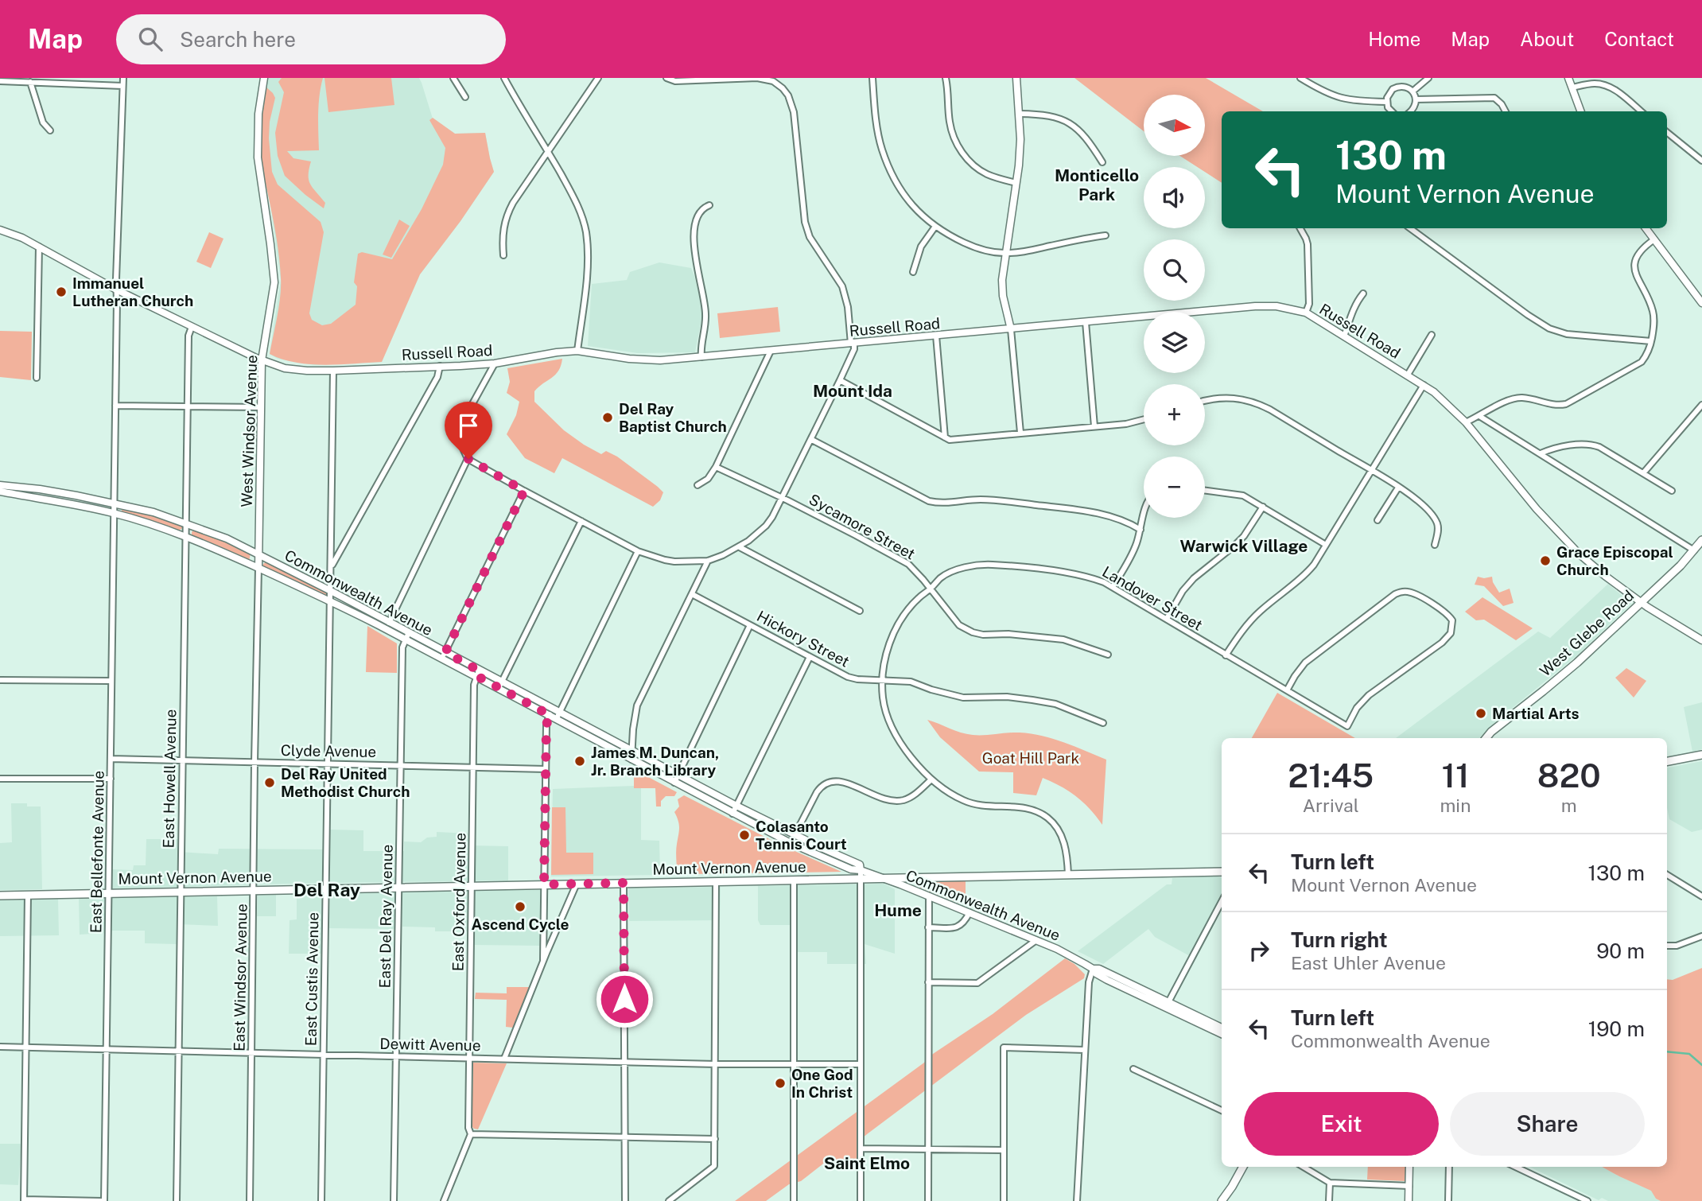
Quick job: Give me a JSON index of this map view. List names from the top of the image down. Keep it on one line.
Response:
{"streets":{"main road":["West Glebe Road","Mount Vernon Avenue"],"street":["Russell Road","West Windsor Avenue","Sycamore Street","Commonwealth Avenue","Landover Street","Hickory Street","Clyde Avenue","East Howell Avenue","East Bellefonte Avenue","East Oxford Avenue","East Del Ray Avenue","East Windsor Avenue","East Custis Avenue","Dewitt Avenue"]},"crossings":[["Russell Road","West Windsor Avenue"],["Russell Road","West Glebe Road"],["Russell Road","East Howell Avenue"],["Russell Road","East Bellefonte Avenue"],["Russell Road","East Custis Avenue"],["West Windsor Avenue","Commonwealth Avenue"],["West Windsor Avenue","East Windsor Avenue"],["Sycamore Street","Landover Street"],["Commonwealth Avenue","East Howell Avenue"],["Commonwealth Avenue","East Bellefonte Avenue"],["Commonwealth Avenue","Mount Vernon Avenue"],["Commonwealth Avenue","East Oxford Avenue"],["Commonwealth Avenue","East Del Ray Avenue"],["Commonwealth Avenue","East Windsor Avenue"],["Commonwealth Avenue","East Custis Avenue"],["Landover Street","Hickory Street"],["Landover Street","Mount Vernon Avenue"],["Clyde Avenue","East Howell Avenue"],["Clyde Avenue","East Bellefonte Avenue"],["Clyde Avenue","East Oxford Avenue"],["Clyde Avenue","East Del Ray Avenue"],["Clyde Avenue","East Windsor Avenue"],["Clyde Avenue","East Custis Avenue"],["East Howell Avenue","Mount Vernon Avenue"],["East Howell Avenue","Dewitt Avenue"],["East Bellefonte Avenue","Mount Vernon Avenue"],["East Bellefonte Avenue","Dewitt Avenue"],["Mount Vernon Avenue","East Oxford Avenue"],["Mount Vernon Avenue","East Del Ray Avenue"],["Mount Vernon Avenue","East Windsor Avenue"],["Mount Vernon Avenue","East Custis Avenue"],["East Oxford Avenue","Dewitt Avenue"],["East Del Ray Avenue","Dewitt Avenue"],["East Windsor Avenue","Dewitt Avenue"],["East Custis Avenue","Dewitt Avenue"]],"districts":["Monticello Park","Mount Ida","Warwick Village","Del Ray","Hume","Saint Elmo"],"parks":["Goat Hill Park"],"places":["Immanuel Lutheran Church","Del Ray Baptist Church","Grace Episcopal Church","Martial Arts","James M. Duncan, Jr. Branch Library","Del Ray United Methodist Church","Colasanto Tennis Court","Ascend Cycle","One God In Christ"],"north":"right","page":{"header":"Map","search":"Search here","nav":["Home","Map","About","Contact"],"map_buttons":["+","−"],"turn":["130 m","Mount Vernon Avenue"],"eta":["21:45","Arrival","11","min","820","m"],"list":[{"name":"Turn left","note":"Mount Vernon Avenue","value":"130 m"},{"name":"Turn right","note":"East Uhler Avenue","value":"90 m"},{"name":"Turn left","note":"Commonwealth Avenue","value":"190 m"}],"buttons":["Exit","Share"]}}
